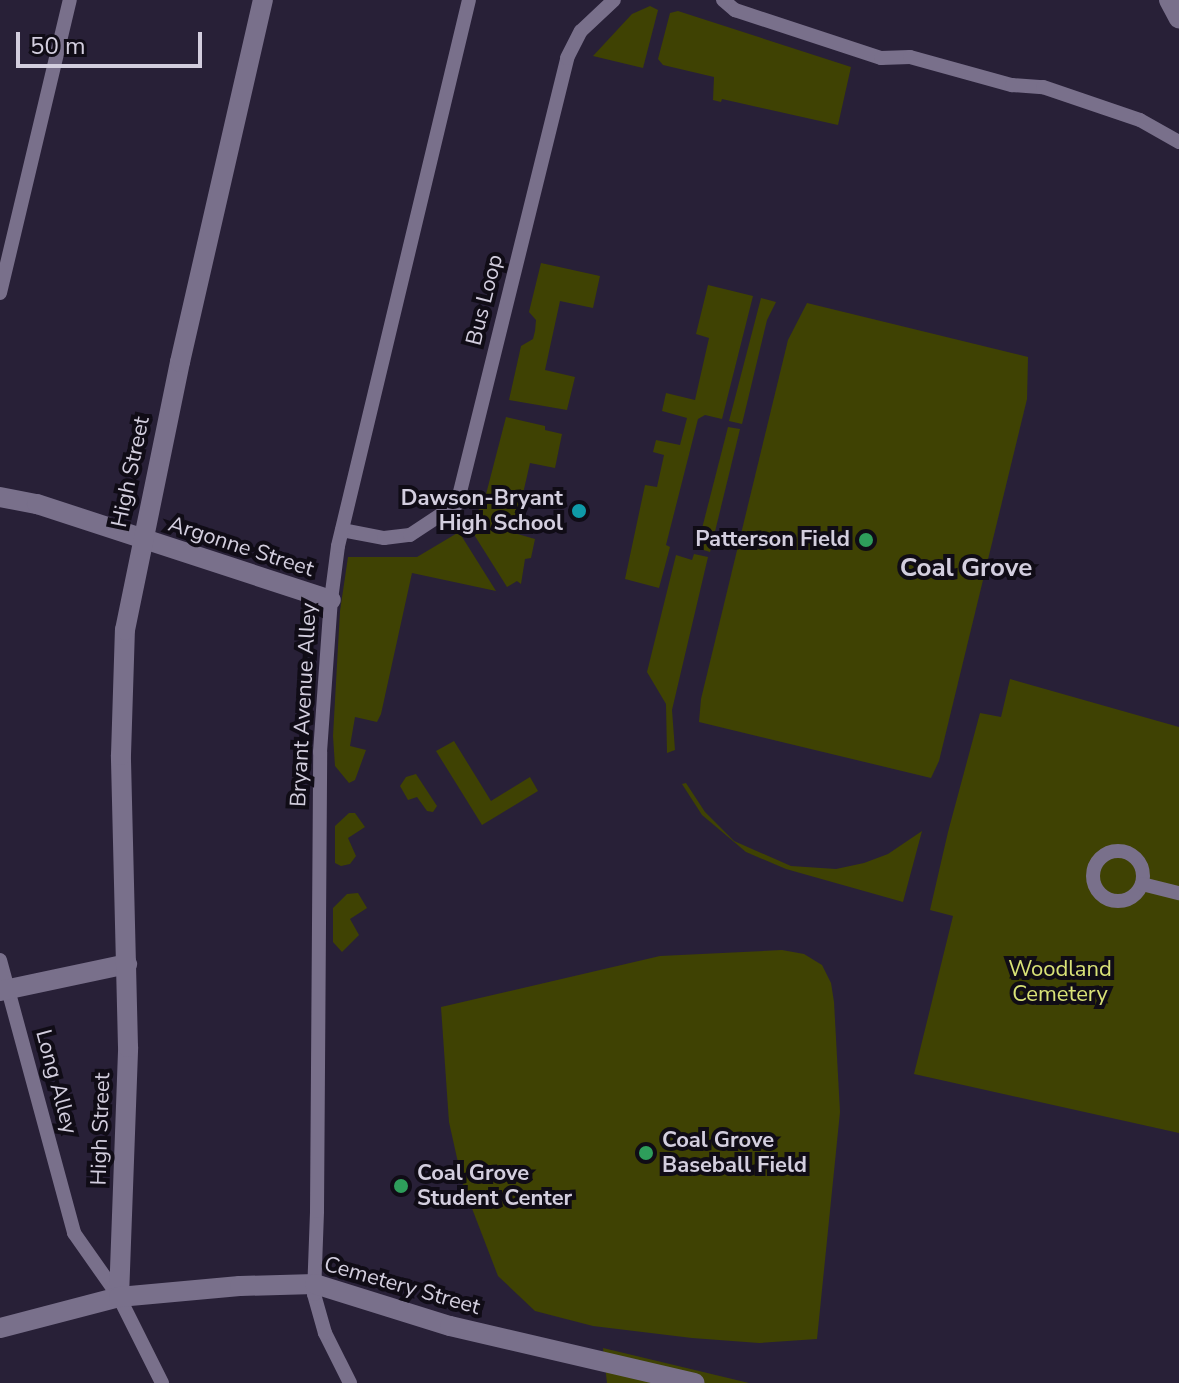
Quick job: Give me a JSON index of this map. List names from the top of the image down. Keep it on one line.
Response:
{"streets":{"street":["High Street","Argonne Street","Cemetery Street"],"lane":["Bus Loop","Bryant Avenue Alley","Long Alley"]},"crossings":[["Bus Loop","Bryant Avenue Alley"],["High Street","Argonne Street"],["High Street","Long Alley"],["High Street","Cemetery Street"],["Argonne Street","Bryant Avenue Alley"],["Bryant Avenue Alley","Cemetery Street"],["Long Alley","Cemetery Street"]],"districts":["Coal Grove"],"parks":["Woodland Cemetery"],"places":["Dawson-Bryant High School","Patterson Field","Coal Grove Baseball Field","Coal Grove Student Center"],"scale_bar":"50 m"}
